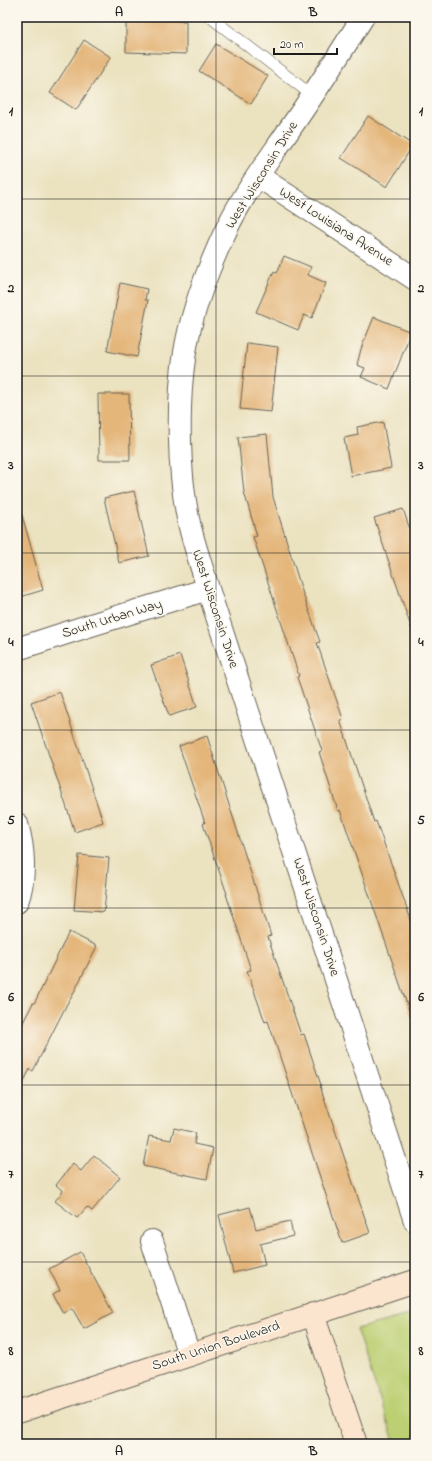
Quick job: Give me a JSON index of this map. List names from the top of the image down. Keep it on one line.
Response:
{"streets":{"main road":["South Union Boulevard"],"street":["West Wisconsin Drive","West Louisiana Avenue","South Urban Way"]},"crossings":[["West Wisconsin Drive","West Louisiana Avenue"],["West Wisconsin Drive","South Urban Way"]],"scale_bar":"20 m","grid":{"columns":["A","B"],"rows":["1","2","3","4","5","6","7","8"]}}
